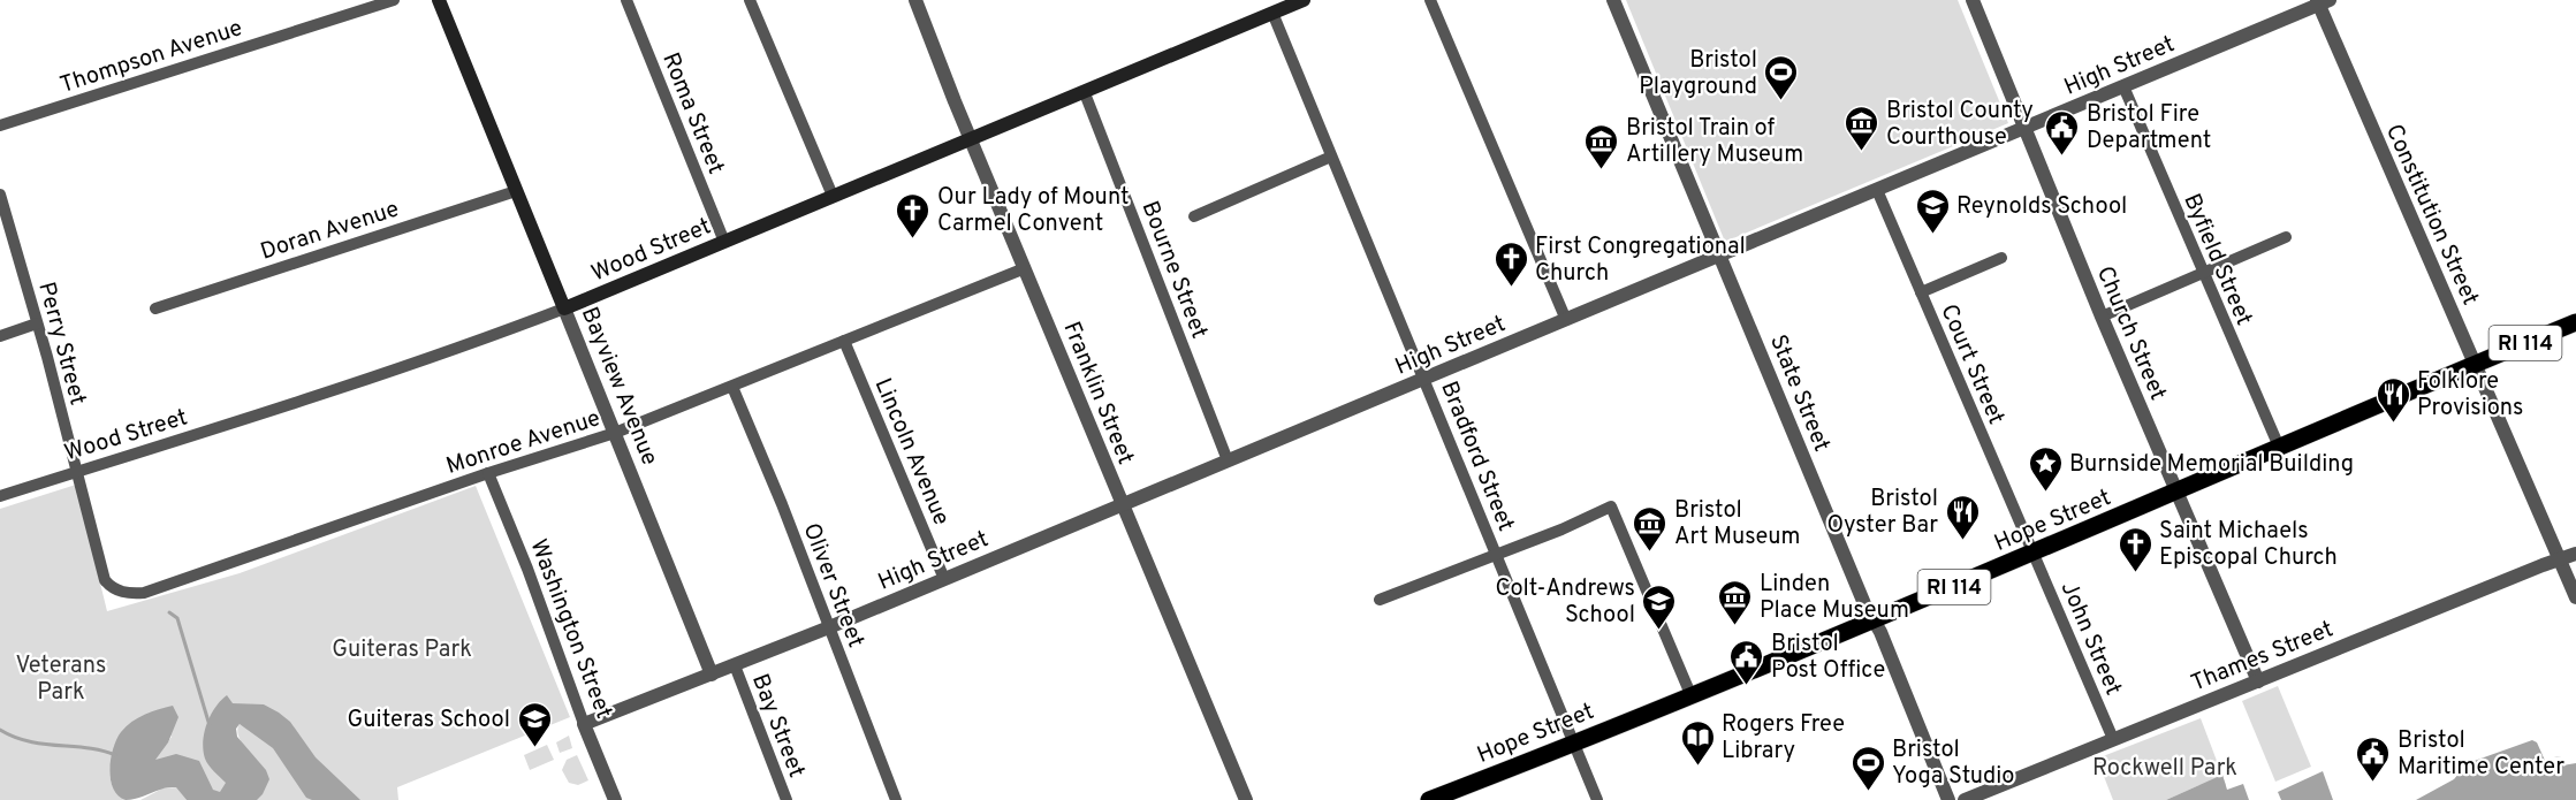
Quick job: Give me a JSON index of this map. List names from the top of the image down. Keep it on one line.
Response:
{"streets":{"main road":["Wood Street","RI 114","Bayview Avenue","Hope Street"],"street":["Thompson Avenue","High Street","Roma Street","Constitution Street","Doran Avenue","Byfield Street","Bourne Street","Church Street","Perry Street","Court Street","Franklin Street","State Street","Monroe Avenue","Lincoln Avenue","Bradford Street","Oliver Street","Washington Street","John Street","Thames Street","Bay Street"]},"crossings":[["High Street","Constitution Street"],["High Street","Byfield Street"],["High Street","Bourne Street"],["High Street","Church Street"],["High Street","Court Street"],["High Street","Bayview Avenue"],["High Street","Franklin Street"],["High Street","State Street"],["High Street","Lincoln Avenue"],["High Street","Bradford Street"],["High Street","Oliver Street"],["High Street","Washington Street"],["High Street","Bay Street"],["Roma Street","Wood Street"],["Constitution Street","Hope Street"],["Constitution Street","Thames Street"],["Doran Avenue","Bayview Avenue"],["Wood Street","Bourne Street"],["Wood Street","Perry Street"],["Wood Street","Bayview Avenue"],["Wood Street","Franklin Street"],["Wood Street","Bradford Street"],["Byfield Street","Hope Street"],["Church Street","Hope Street"],["Church Street","Thames Street"],["Perry Street","Monroe Avenue"],["Court Street","Hope Street"],["Court Street","John Street"],["Bayview Avenue","Monroe Avenue"],["Franklin Street","Monroe Avenue"],["State Street","Hope Street"],["Monroe Avenue","Lincoln Avenue"],["Monroe Avenue","Oliver Street"],["Monroe Avenue","Washington Street"],["Bradford Street","Hope Street"],["Hope Street","John Street"],["John Street","Thames Street"]],"parks":["Guiteras Park","Veterans Park","Rockwell Park"],"places":{"sports":["Bristol Playground","Bristol Yoga Studio"],"museum":["Bristol County Courthouse","Bristol Train of Artillery Museum","Bristol Art Museum","Linden Place Museum"],"public building":["Bristol Fire Department","Bristol Post Office","Bristol Maritime Center"],"school or university":["Reynolds School","Colt-Andrews School","Guiteras School"],"church":["Our Lady of Mount Carmel Convent","First Congregational Church","Saint Michaels Episcopal Church"],"restaurant":["Folklore Provisions","Bristol Oyster Bar"],"place":["Burnside Memorial Building"],"library":["Rogers Free Library"]}}
